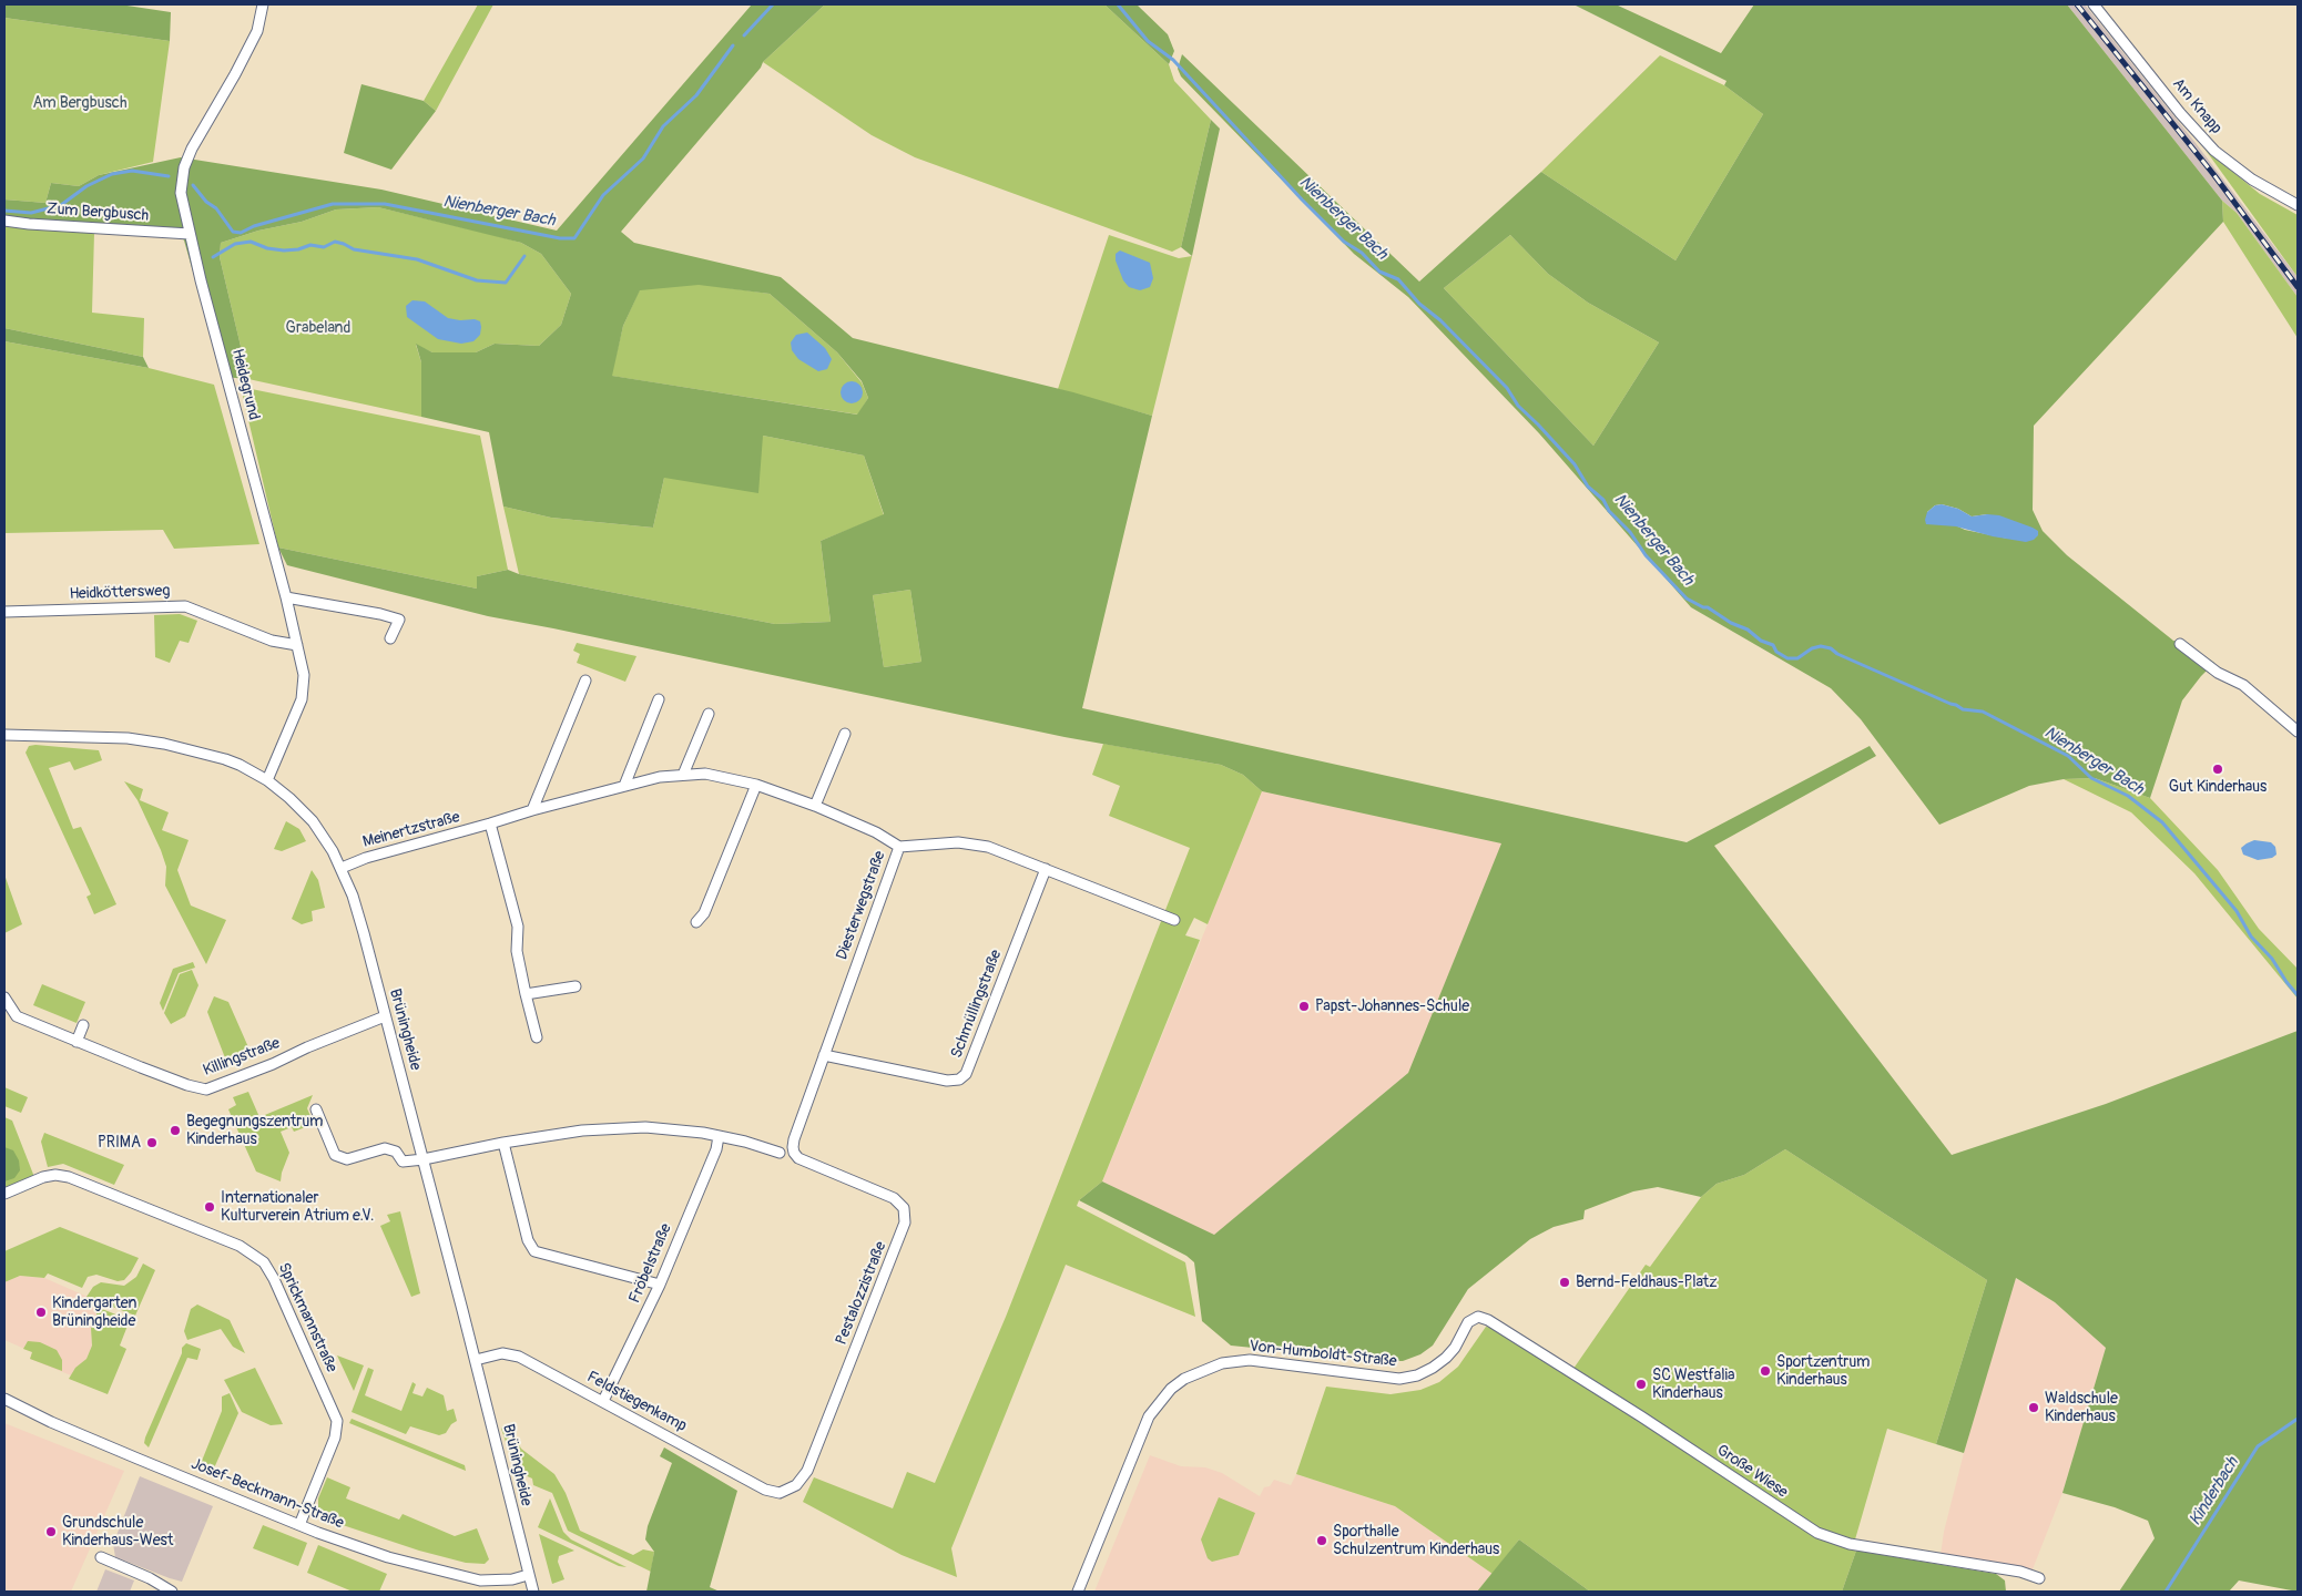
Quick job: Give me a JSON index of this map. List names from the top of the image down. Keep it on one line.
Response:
{"streets":{"street":["Am Knapp","Zum Bergbusch","Heidegrund","Heidköttersweg","Meinertzstraße","Diesterwegstraße","Schmüllingstraße","Brüningheide","Killingstraße","Fröbelstraße","Pestalozzistraße","Sprickmannstraße","Von-Humboldt-Straße","Feldstiegenkamp","Große Wiese","Josef-Beckmann-Straße"]},"crossings":[["Zum Bergbusch","Heidegrund"],["Heidegrund","Heidköttersweg"],["Heidegrund","Brüningheide"],["Meinertzstraße","Diesterwegstraße"],["Meinertzstraße","Brüningheide"],["Diesterwegstraße","Schmüllingstraße"],["Diesterwegstraße","Pestalozzistraße"],["Brüningheide","Killingstraße"],["Brüningheide","Feldstiegenkamp"],["Brüningheide","Josef-Beckmann-Straße"],["Fröbelstraße","Feldstiegenkamp"],["Pestalozzistraße","Feldstiegenkamp"],["Sprickmannstraße","Josef-Beckmann-Straße"],["Von-Humboldt-Straße","Große Wiese"]],"water":["Nienberger Bach","Kinderbach"],"parks":["Am Bergbusch","Grabeland"],"places":["Gut Kinderhaus","Papst-Johannes-Schule","Begegnungszentrum Kinderhaus","PRIMA","Internationaler Kulturverein Atrium e.V.","Bernd-Feldhaus-Platz","Kindergarten Brüningheide","Sportzentrum Kinderhaus","SC Westfalia Kinderhaus","Waldschule Kinderhaus","Grundschule Kinderhaus-West","Sporthalle Schulzentrum Kinderhaus"]}
